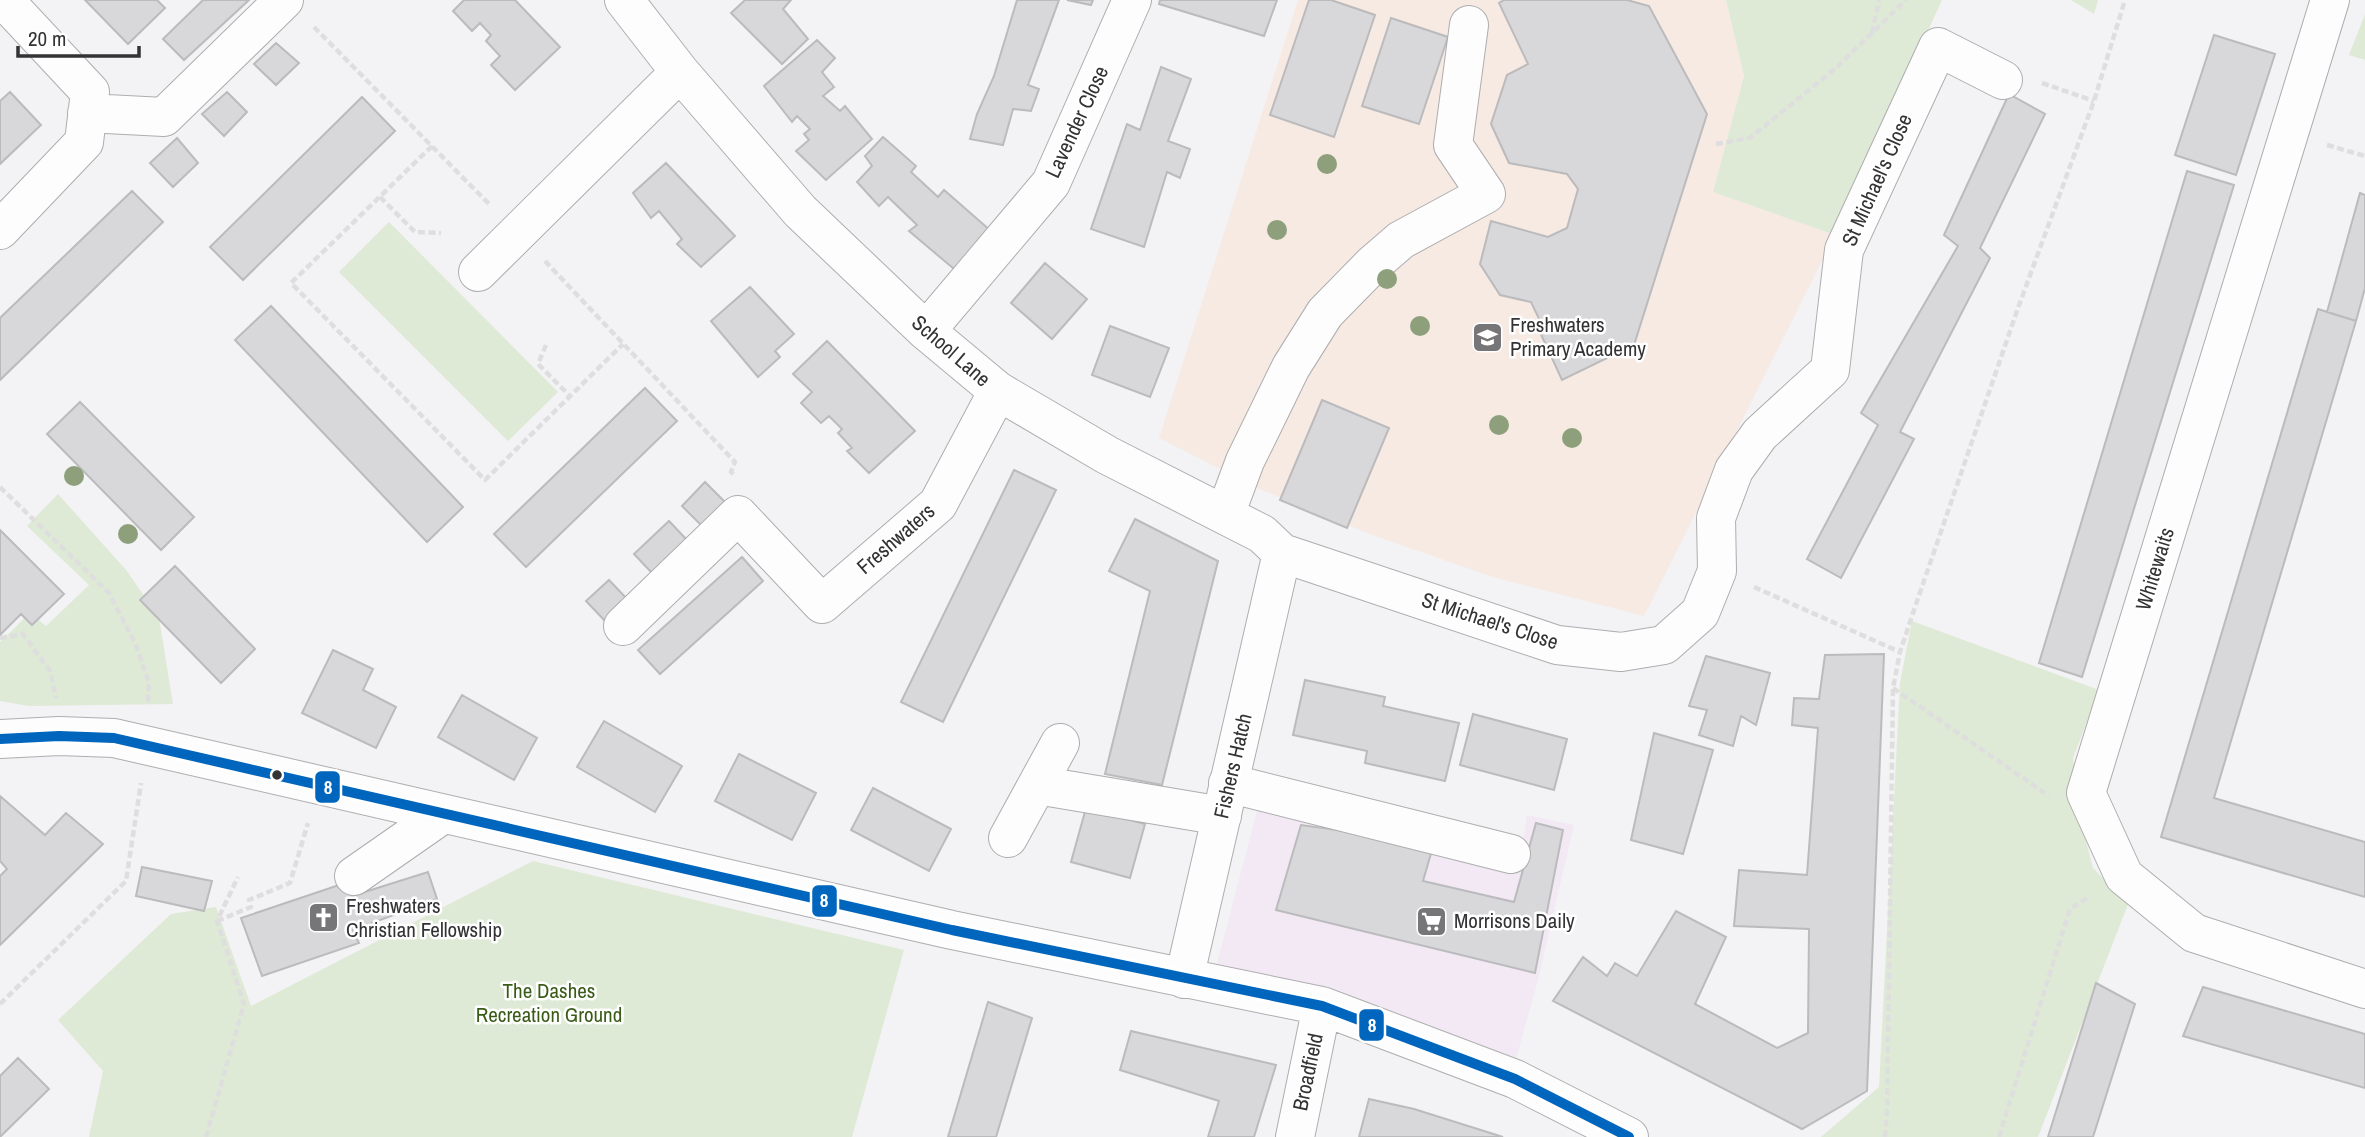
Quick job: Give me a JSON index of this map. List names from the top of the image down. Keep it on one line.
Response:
{"streets":{"street":["Lavender Close","St Michael's Close","School Lane","Freshwaters","Whitewaits","Fishers Hatch","Broadfield"]},"crossings":[["Lavender Close","School Lane"],["St Michael's Close","School Lane"],["St Michael's Close","Fishers Hatch"],["School Lane","Freshwaters"],["School Lane","Fishers Hatch"]],"parks":["The Dashes Recreation Ground"],"places":{"school or university":["Freshwaters Primary Academy"],"church":["Freshwaters Christian Fellowship"],"supermarket":["Morrisons Daily"]},"lines":["transit line 8"],"scale_bar":"20 m"}
